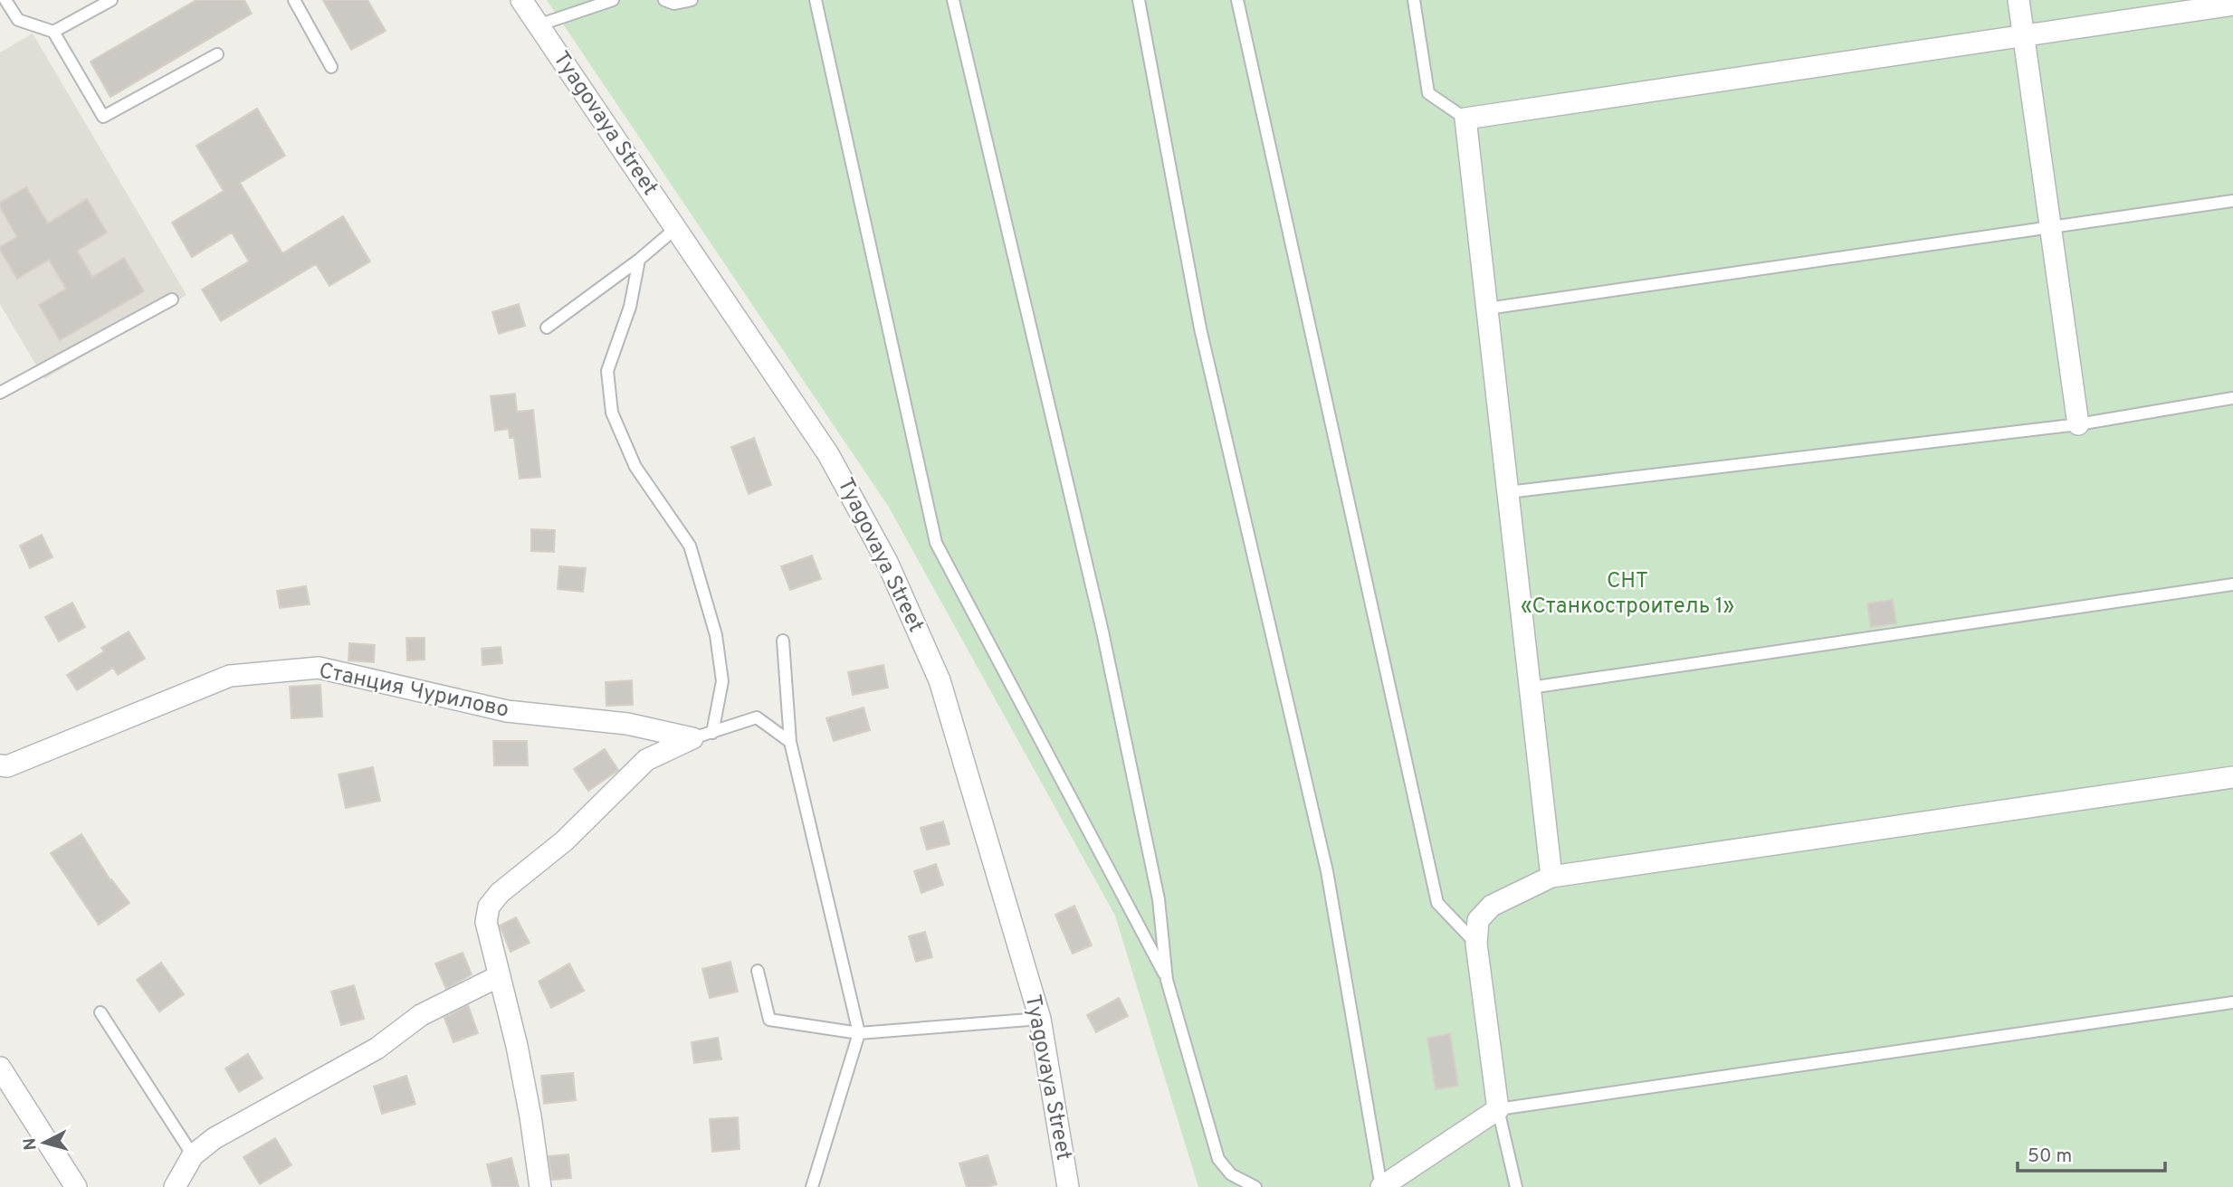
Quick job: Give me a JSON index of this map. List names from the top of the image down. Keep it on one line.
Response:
{"streets":{"street":["Tyagovaya Street","Станция Чурилово"]},"parks":["СНТ «Станкостроитель 1»"],"scale_bar":"50 m","north":"left"}
